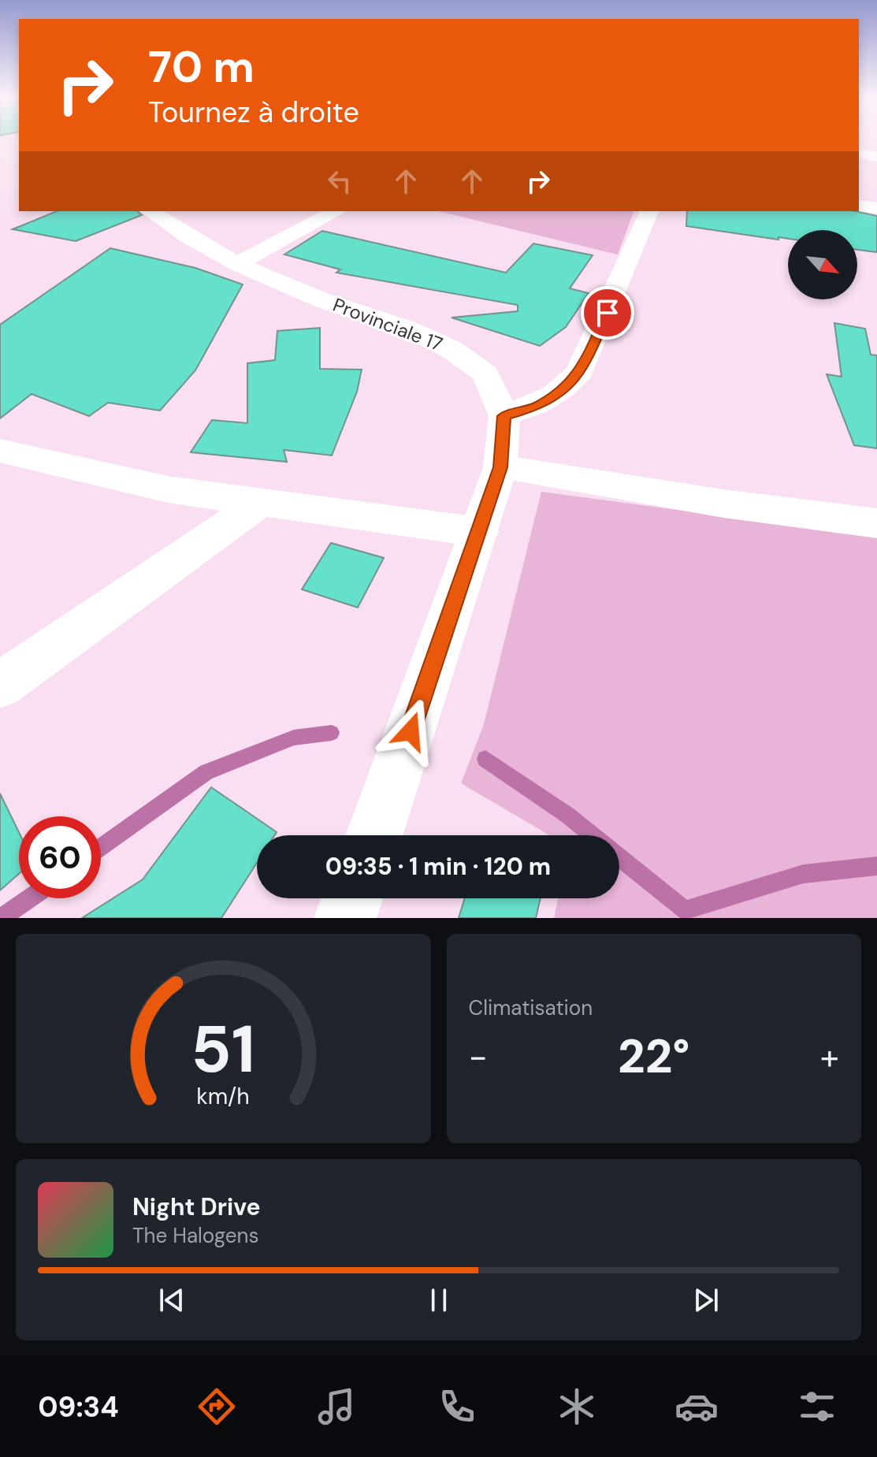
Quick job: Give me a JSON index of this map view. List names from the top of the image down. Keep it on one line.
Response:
{"streets":{"street":["Provinciale 17"]},"north":"bottom right","page":{"turn":["70 m","Tournez à droite"],"limit":"60","trip":"09:35 · 1 min · 120 m","tile":"Climatisation","heat":["−","22°","+"],"song":["Night Drive","The Halogens"],"tabs":"09:34","gauge":["51","km/h"]}}
